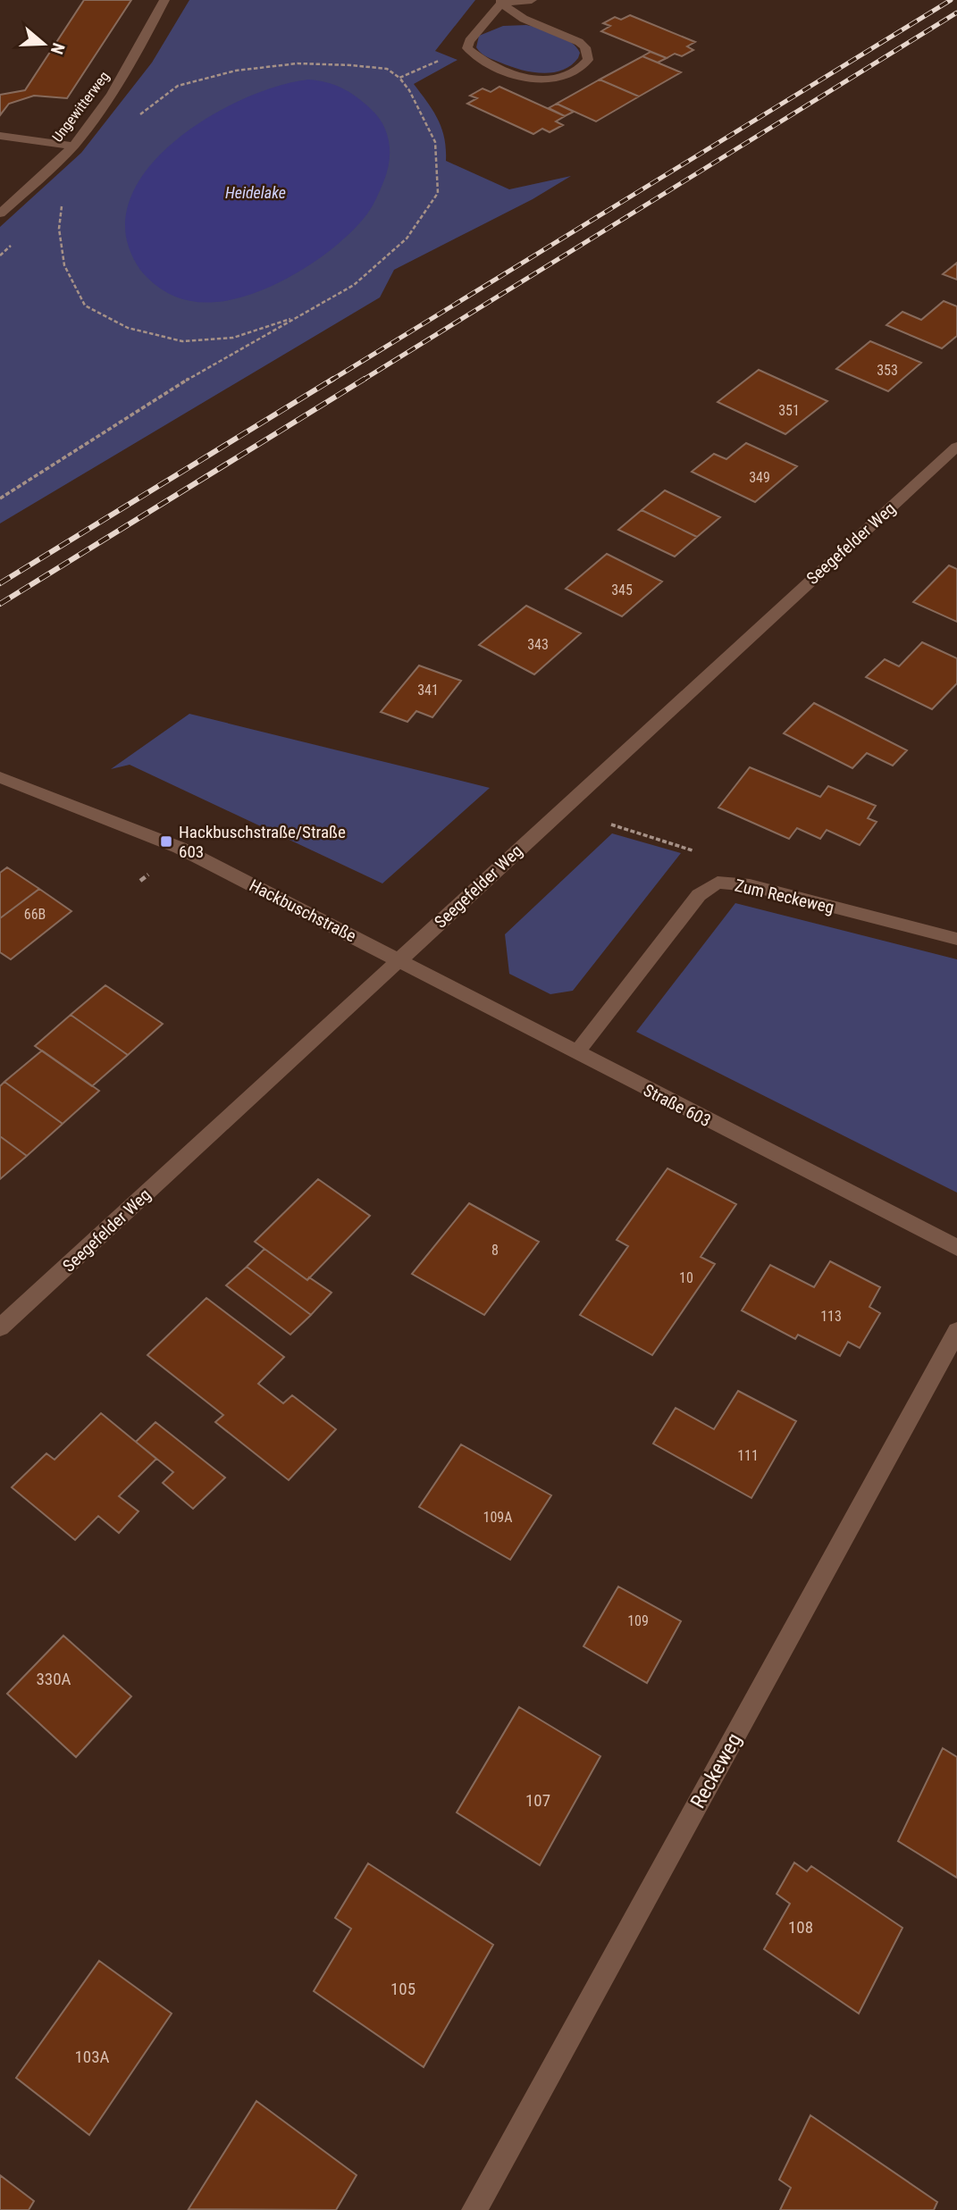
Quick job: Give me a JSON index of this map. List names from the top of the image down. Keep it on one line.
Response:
{"streets":{"street":["Ungewitterweg","Seegefelder Weg","Zum Reckeweg","Hackbuschstraße","Straße 603","Reckeweg"]},"crossings":[["Seegefelder Weg","Hackbuschstraße"],["Seegefelder Weg","Straße 603"],["Zum Reckeweg","Straße 603"],["Hackbuschstraße","Straße 603"]],"water":["Heidelake"],"places":{"transit":["Hackbuschstraße/Straße 603"]},"house_numbers":["353","351","349","345","343","341","66B","8","10","113","111","109A","109","330A","107","108","105","103A"],"north":"right"}
